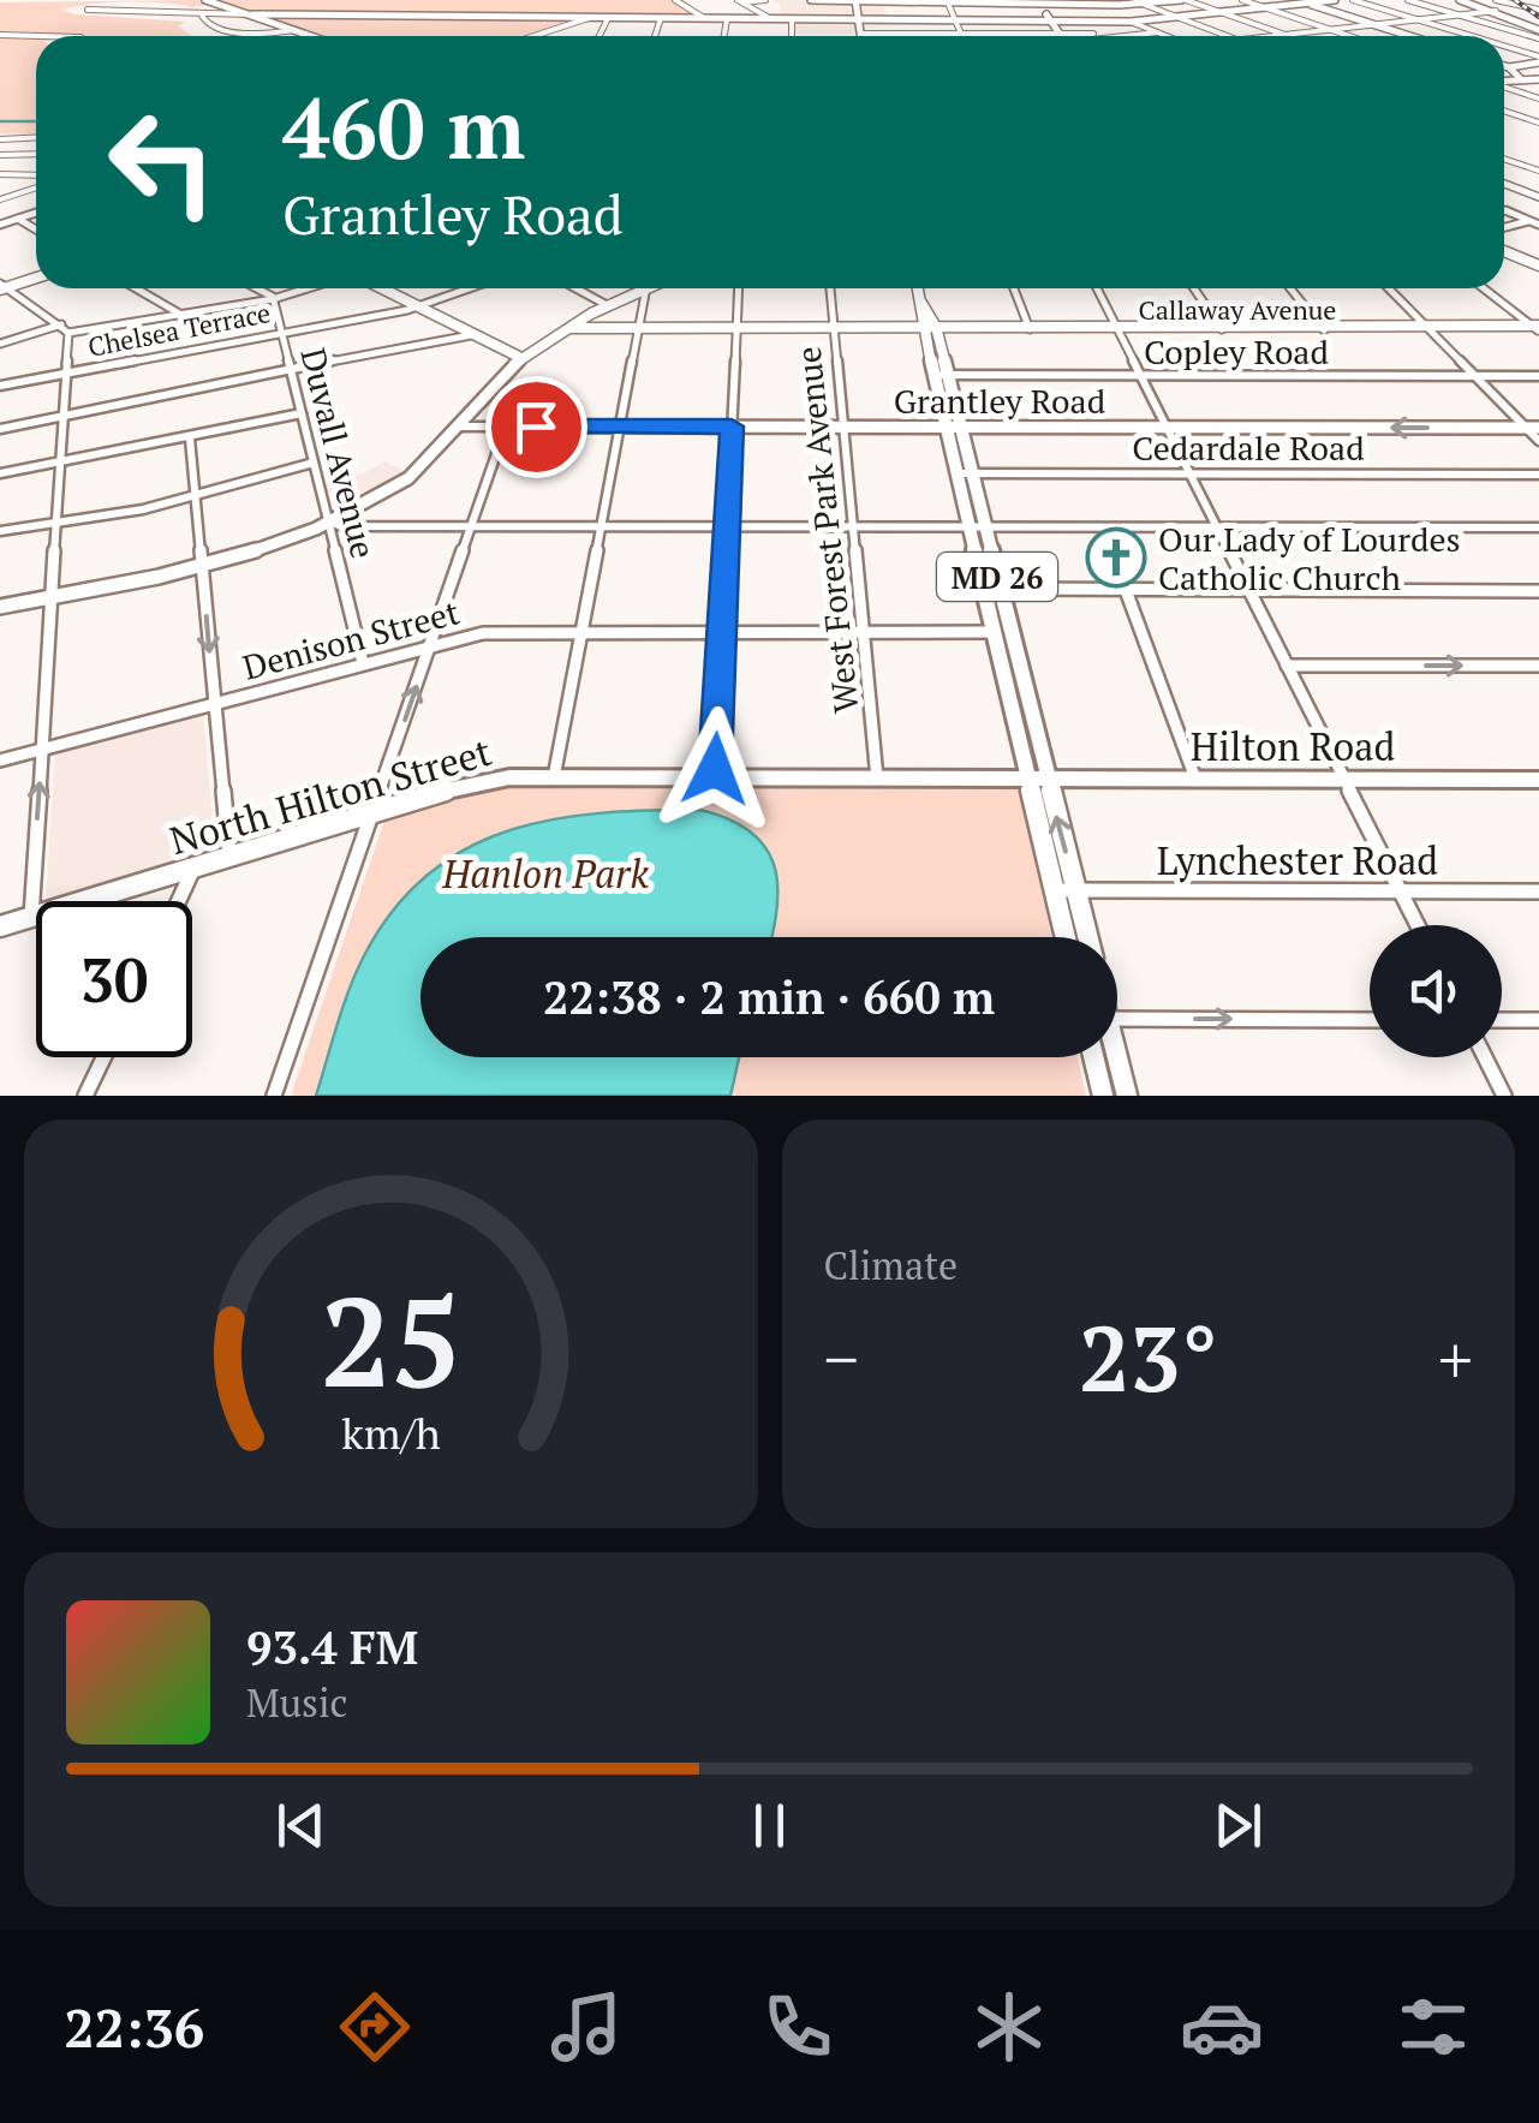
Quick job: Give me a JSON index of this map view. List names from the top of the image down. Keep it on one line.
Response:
{"streets":{"main road":["MD 26","Hilton Road","North Hilton Street"],"street":["Callaway Avenue","Chelsea Terrace","Copley Road","Grantley Road","Cedardale Road","Duvall Avenue","West Forest Park Avenue","Denison Street","Lynchester Road"]},"crossings":[["Callaway Avenue","West Forest Park Avenue"],["Callaway Avenue","MD 26"],["Chelsea Terrace","Duvall Avenue"],["Copley Road","MD 26"],["Grantley Road","West Forest Park Avenue"],["Grantley Road","MD 26"],["Cedardale Road","MD 26"],["Duvall Avenue","Denison Street"],["West Forest Park Avenue","Denison Street"],["West Forest Park Avenue","North Hilton Street"],["MD 26","Denison Street"],["MD 26","Hilton Road"],["MD 26","North Hilton Street"],["MD 26","Lynchester Road"],["Hilton Road","North Hilton Street"]],"parks":["Hanlon Park"],"places":{"church":["Our Lady of Lourdes Catholic Church"]},"page":{"turn":["460 m","Grantley Road"],"limit":"30","trip":"22:38 · 2 min · 660 m","tile":"Climate","heat":["−","23°","+"],"song":["93.4 FM","Music"],"tabs":"22:36","gauge":["25","km/h"]}}
